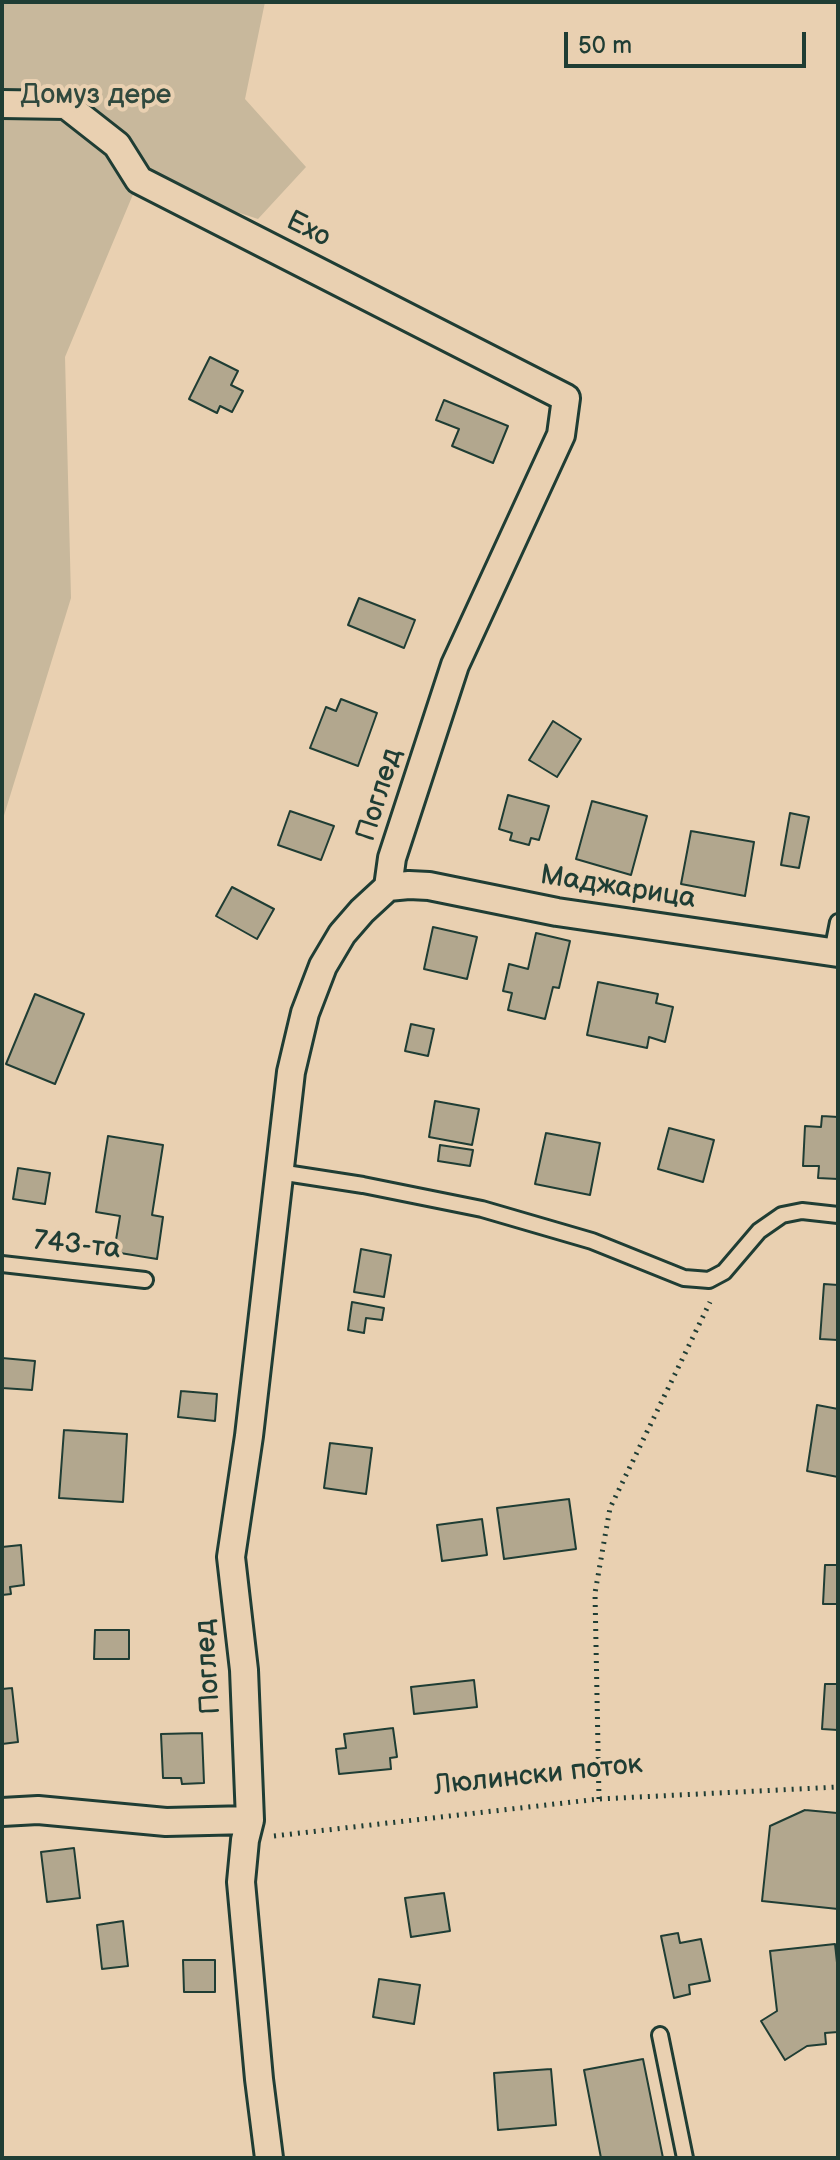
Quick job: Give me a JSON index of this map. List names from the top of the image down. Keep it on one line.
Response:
{"streets":{"street":["Ехо","Поглед","Маджарица"],"lane":["743-та"],"path":["Люлински поток"]},"crossings":[["Ехо","Поглед"],["Поглед","Маджарица"],["Поглед","Люлински поток"]],"parks":["Домуз дере"],"scale_bar":"50 m"}
